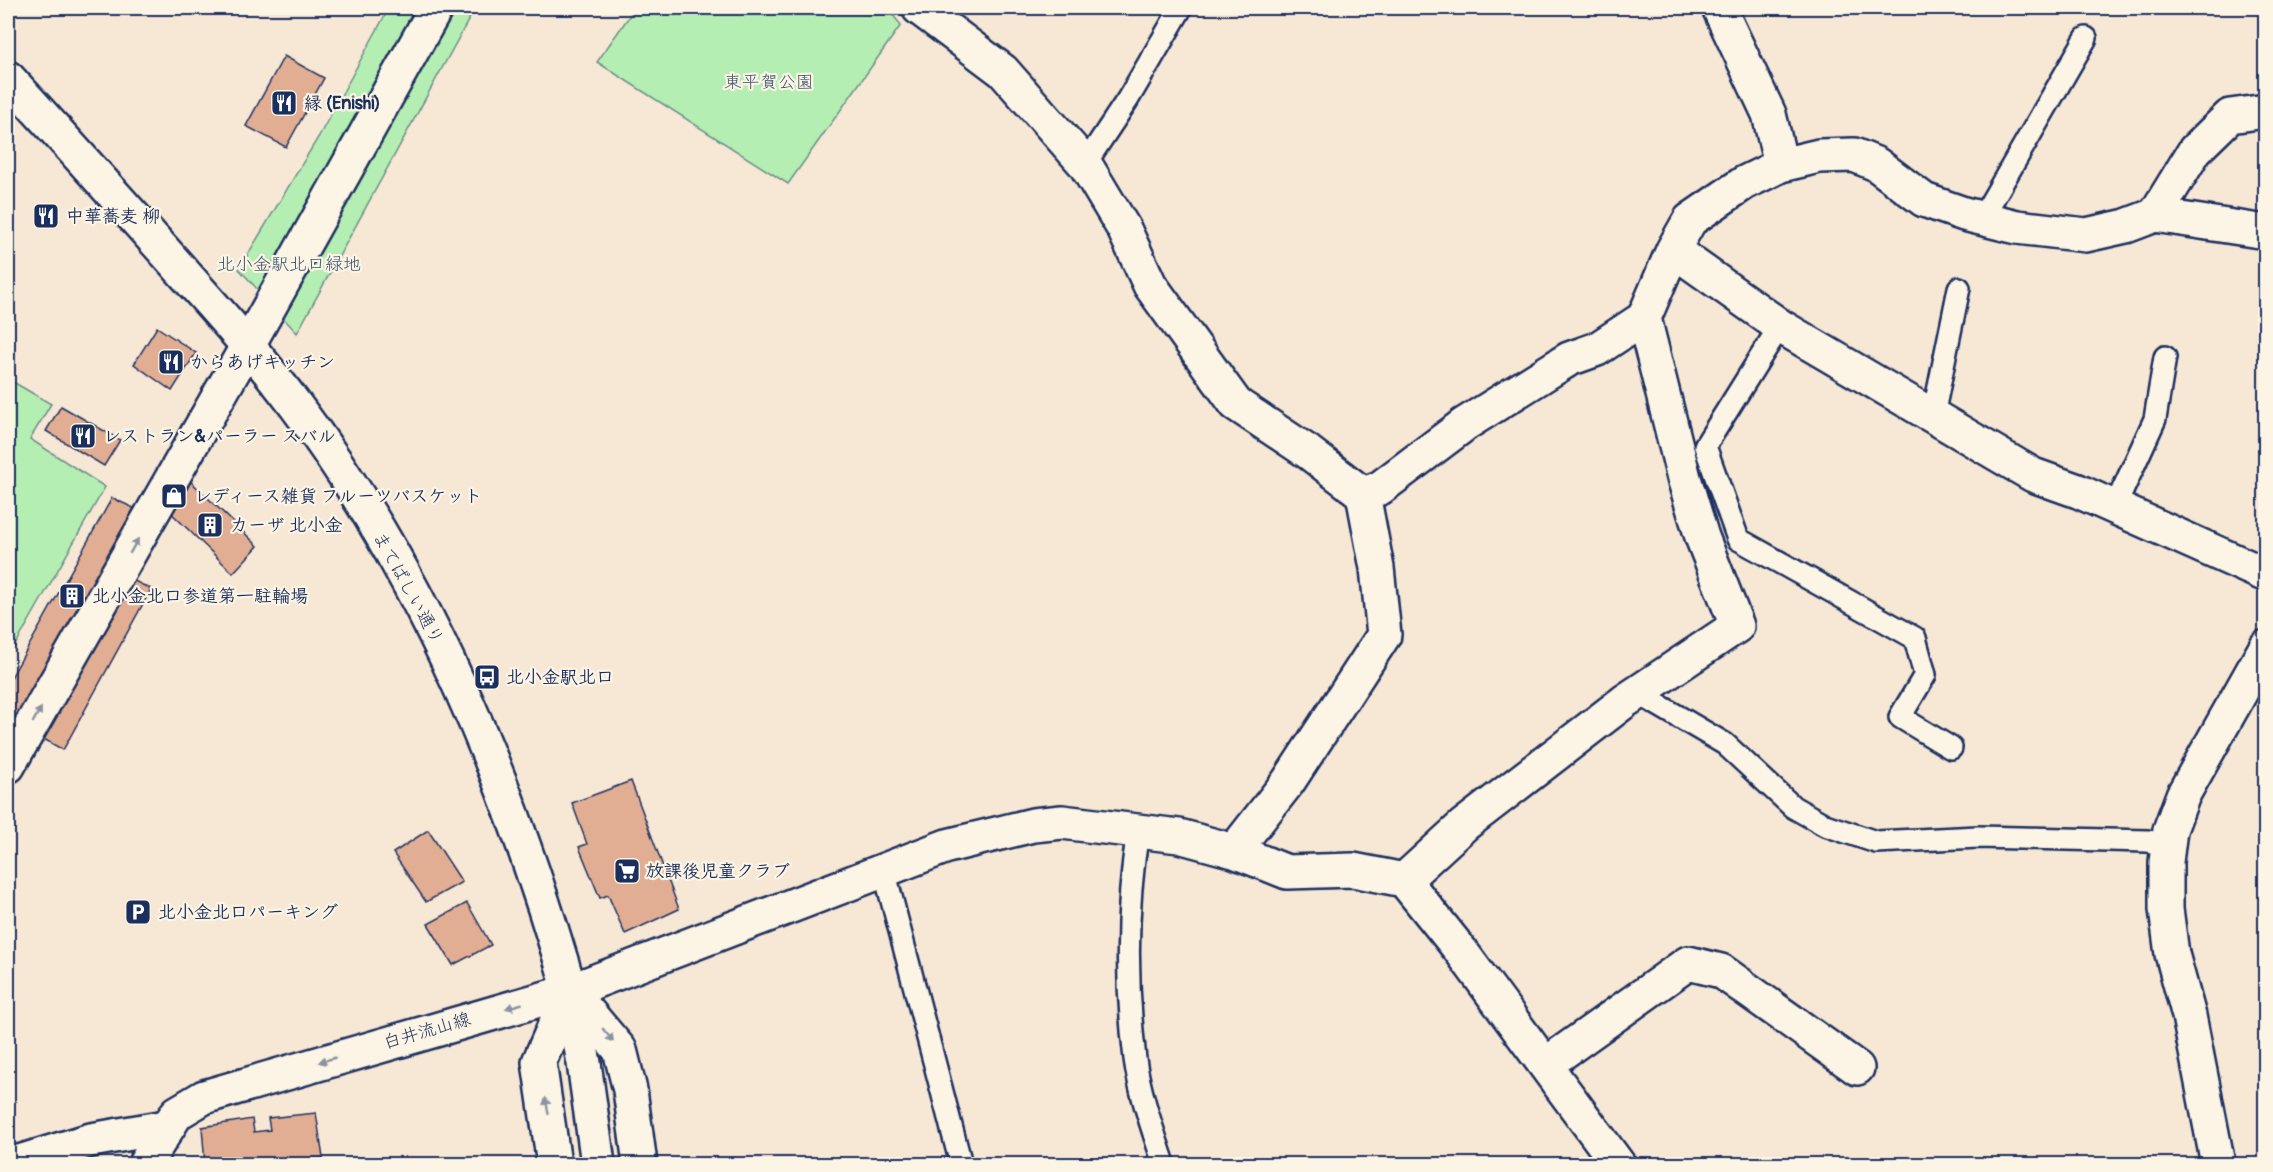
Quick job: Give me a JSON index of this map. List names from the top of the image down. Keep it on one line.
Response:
{"streets":{"street":["まてばしい通り","白井流山線"]},"crossings":[["まてばしい通り","白井流山線"]],"parks":["東平賀公園","北小金駅北口緑地"],"places":{"restaurant":["縁 (Enishi)","中華蕎麦 柳","からあげキッチン","レストラン&パーラー スバル"],"shop":["レディース雑貨 フルーツバスケット"],"building":["カーザ 北小金","北小金北口参道第一駐輪場"],"bus stop":["北小金駅北口"],"supermarket":["放課後児童クラブ"],"parking":["北小金北口パーキング"]}}
